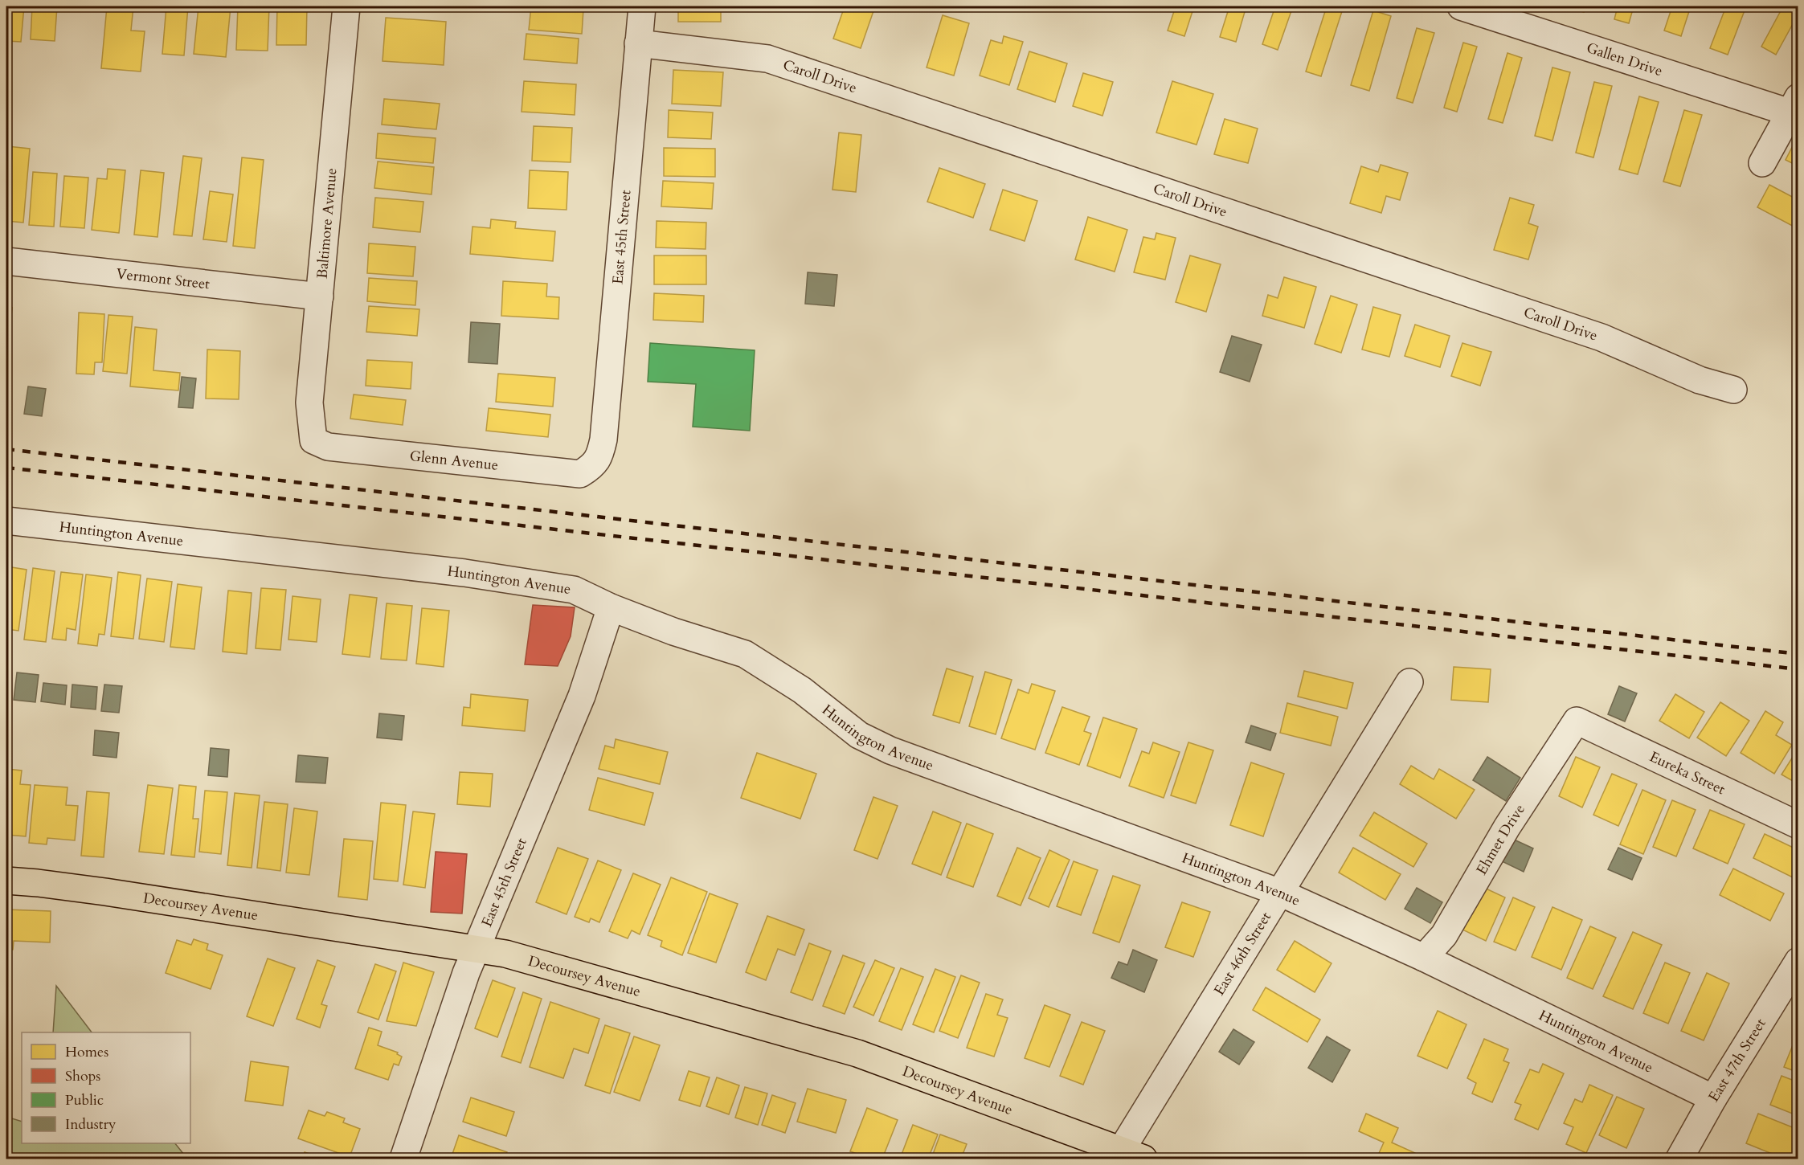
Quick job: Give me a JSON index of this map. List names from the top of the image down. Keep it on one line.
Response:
{"streets":{"main road":["Decoursey Avenue"],"street":["Gallen Drive","Caroll Drive","Baltimore Avenue","East 45th Street","Vermont Street","Glenn Avenue","Huntington Avenue","Eureka Street","Ehmet Drive","East 46th Street","East 47th Street"]},"crossings":[["Caroll Drive","East 45th Street"],["Baltimore Avenue","Vermont Street"],["Baltimore Avenue","Glenn Avenue"],["East 45th Street","Glenn Avenue"],["East 45th Street","Huntington Avenue"],["East 45th Street","Decoursey Avenue"],["Huntington Avenue","Ehmet Drive"],["Huntington Avenue","East 46th Street"],["Huntington Avenue","East 47th Street"],["Eureka Street","Ehmet Drive"],["Decoursey Avenue","East 46th Street"]],"legend":["Homes","Shops","Public","Industry"]}
